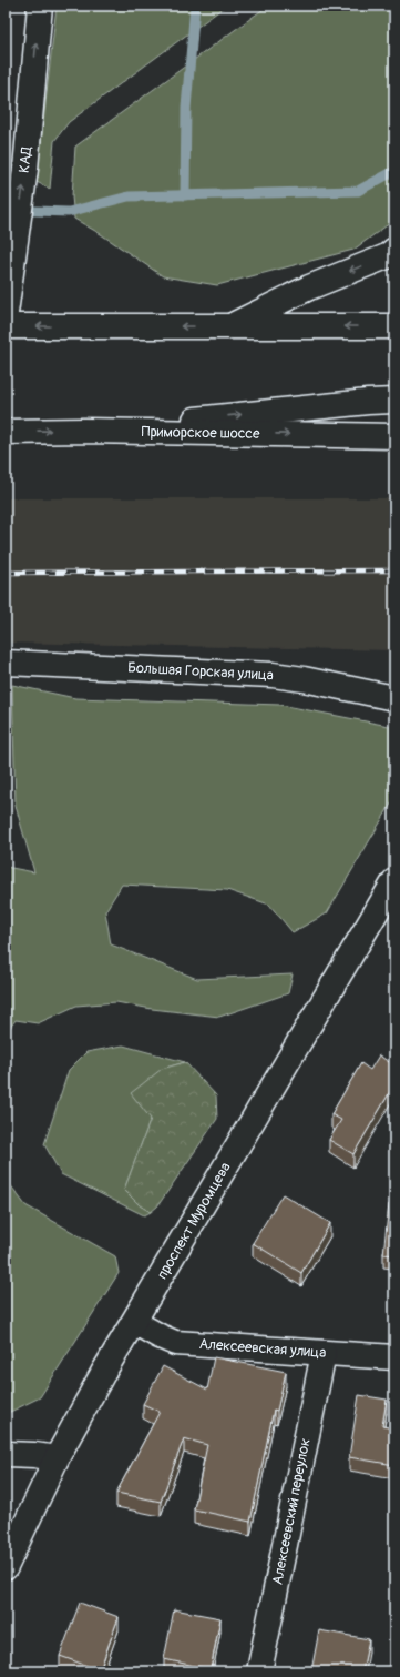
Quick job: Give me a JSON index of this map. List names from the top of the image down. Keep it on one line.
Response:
{"streets":{"main road":["КАД","Приморское шоссе","Большая Горская улица","проспект Муромцева","Алексеевская улица","Алексеевский переулок"]},"crossings":[["проспект Муромцева","Алексеевская улица"],["Алексеевская улица","Алексеевский переулок"]],"one_way":["КАД"]}
